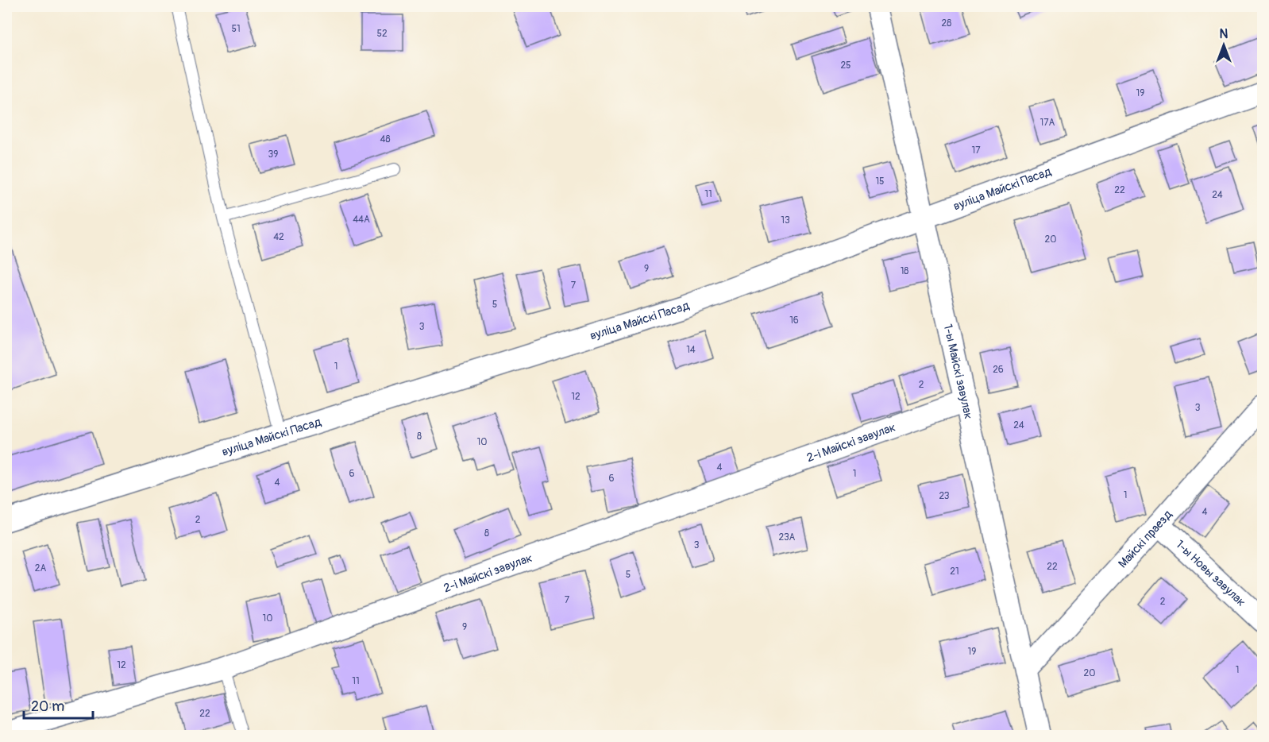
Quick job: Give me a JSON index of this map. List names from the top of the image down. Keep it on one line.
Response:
{"streets":{"street":["вуліца Майскі Пасад","1-ы Майскі завулак","2-і Майскі завулак","Майскі праезд","1-ы Новы завулак"]},"crossings":[["вуліца Майскі Пасад","1-ы Майскі завулак"],["1-ы Майскі завулак","2-і Майскі завулак"],["1-ы Майскі завулак","Майскі праезд"],["Майскі праезд","1-ы Новы завулак"]],"house_numbers":["28","51","52","25","19","17А","48","17","39","15","22","11","24","44А","13","42","20","9","18","7","5","16","3","14","1","26","2","12","3","24","8","10","4","6","1","6","4","1","23","4","2","8","23А","3","22","2А","21","5","7","2","10","9","19","12","1","20","11","22"],"scale_bar":"20 m","north":"top"}
